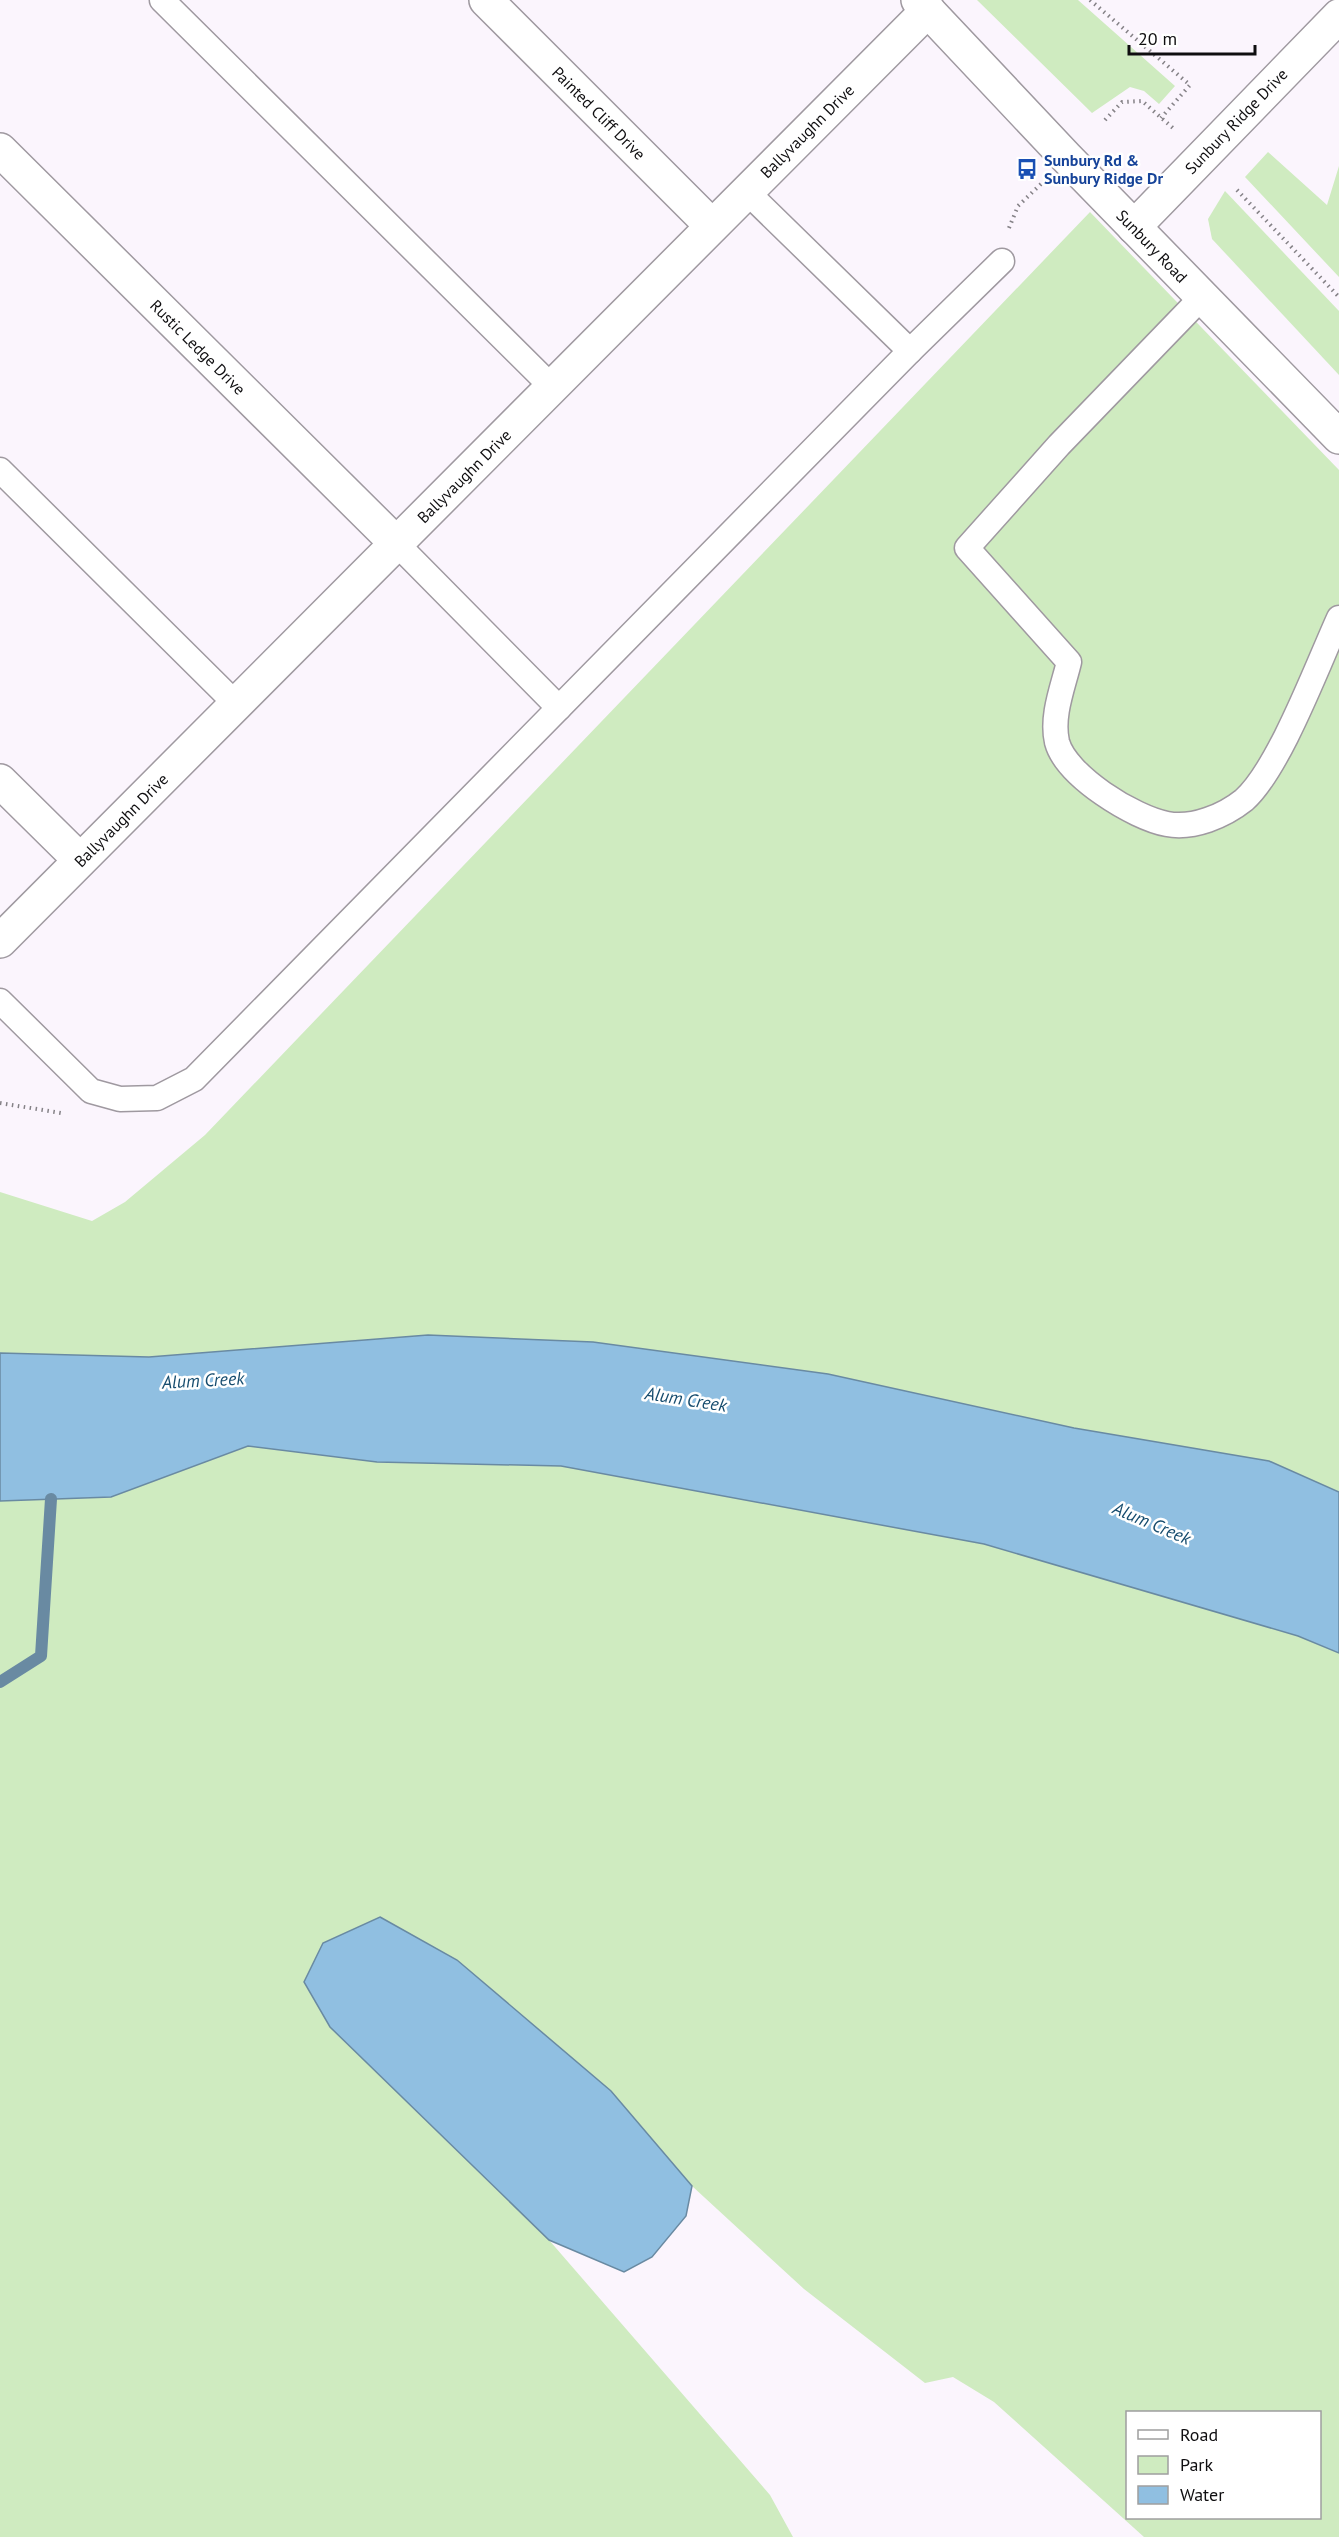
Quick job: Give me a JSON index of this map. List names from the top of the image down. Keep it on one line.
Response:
{"streets":{"street":["Painted Cliff Drive","Sunbury Ridge Drive","Ballyvaughn Drive","Sunbury Road","Rustic Ledge Drive"]},"crossings":[["Painted Cliff Drive","Ballyvaughn Drive"],["Sunbury Ridge Drive","Sunbury Road"],["Ballyvaughn Drive","Sunbury Road"],["Ballyvaughn Drive","Rustic Ledge Drive"]],"water":["Alum Creek"],"places":{"bus stop":["Sunbury Rd & Sunbury Ridge Dr"]},"legend":["Road","Park","Water"],"scale_bar":"20 m"}
